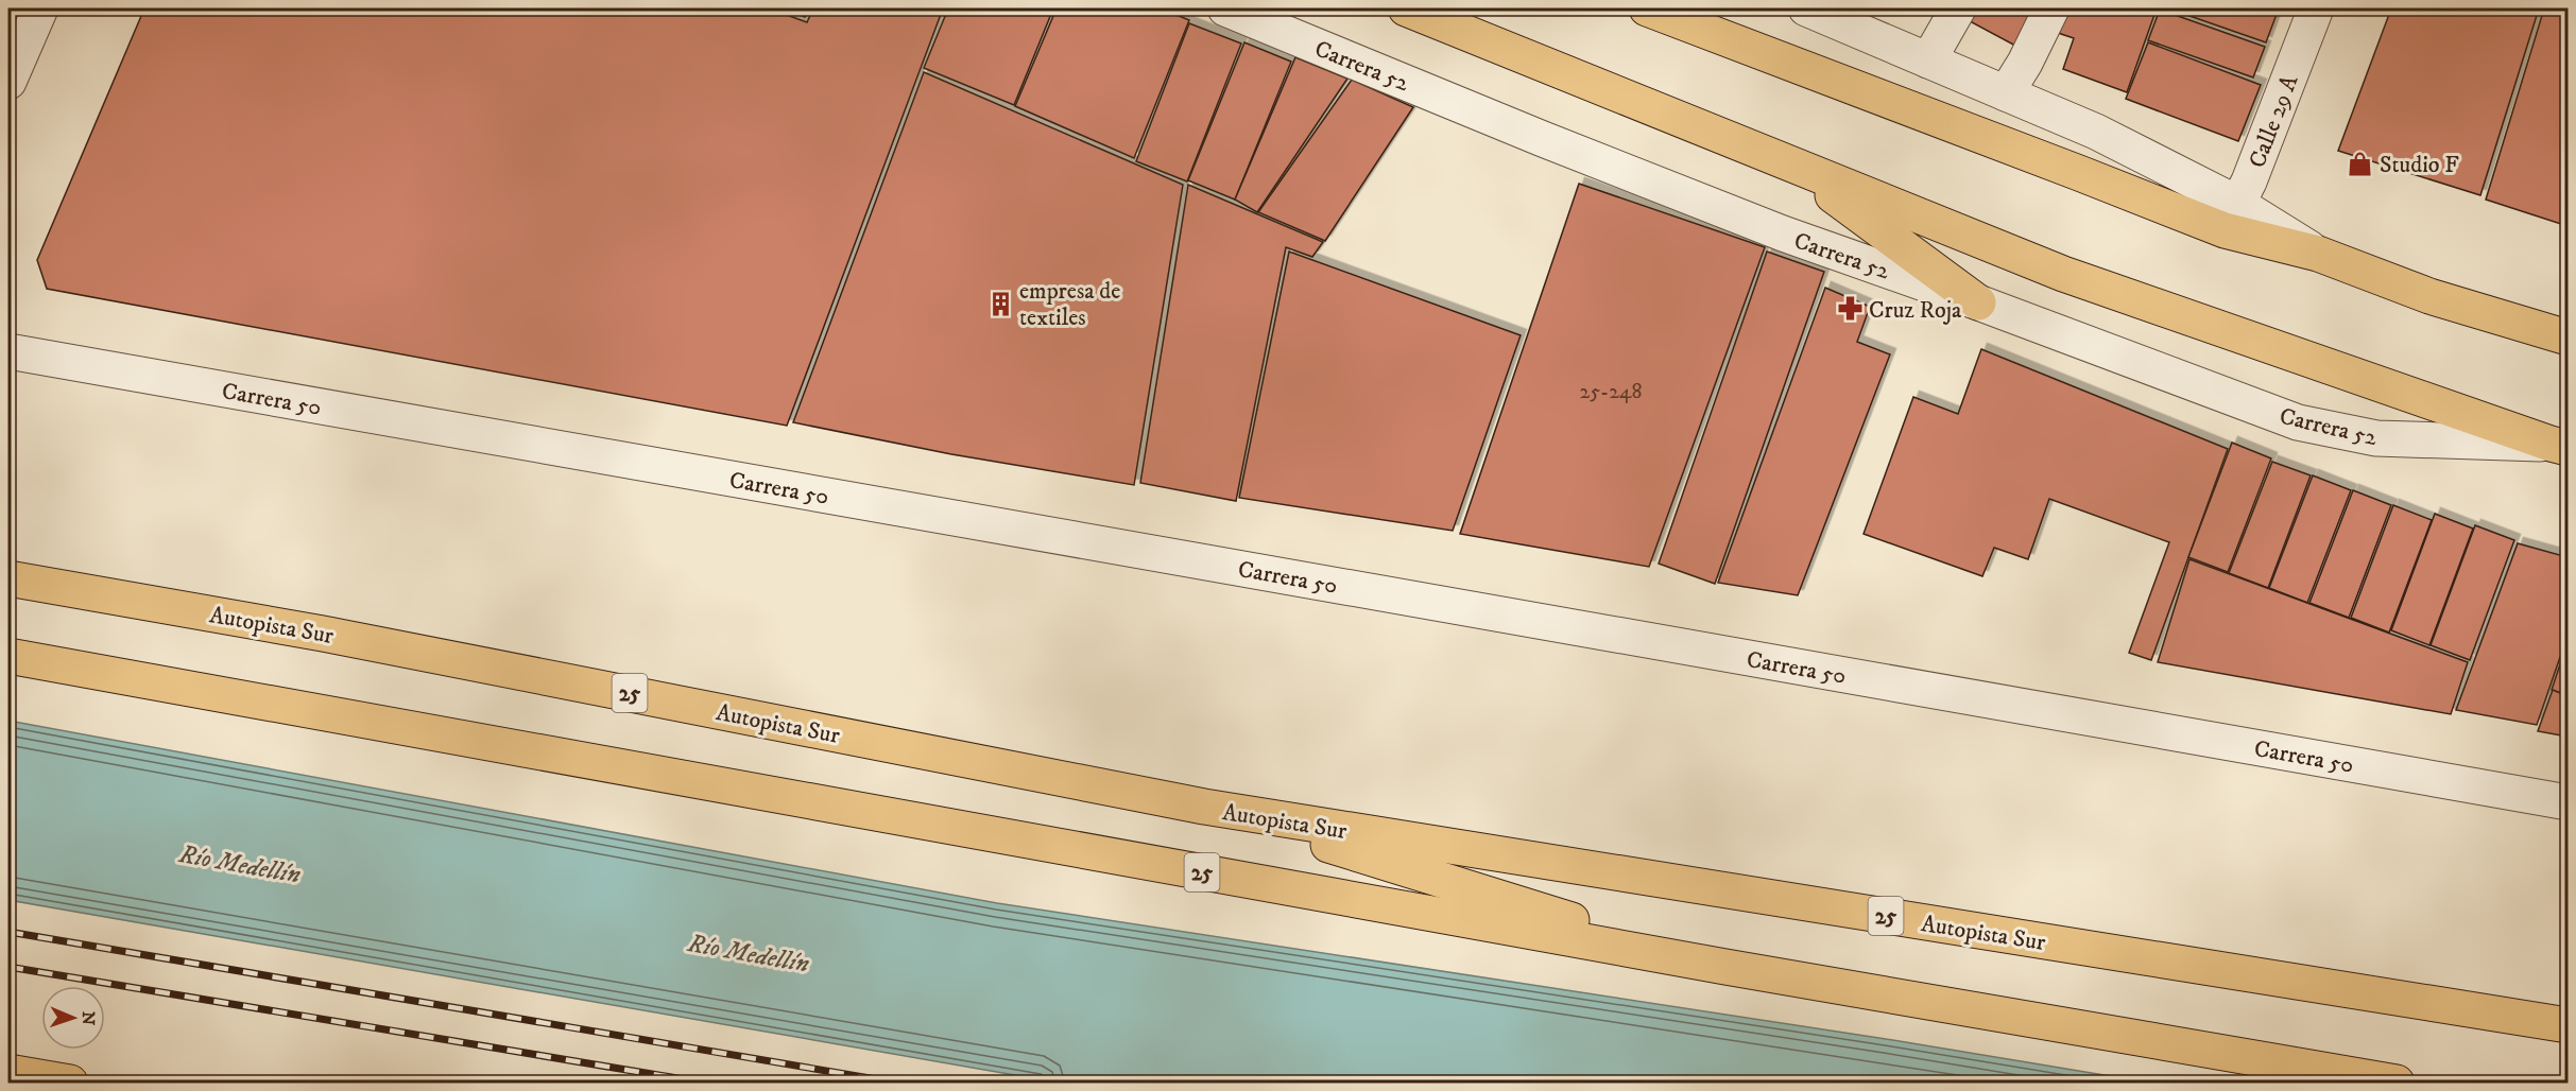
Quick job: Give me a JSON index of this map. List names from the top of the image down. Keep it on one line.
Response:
{"streets":{"main road":["Carrera 52","Autopista Sur","25"],"street":["Calle 29 A","Carrera 50"]},"water":["Río Medellín"],"places":{"shop":["Studio F"],"building":["empresa de textiles"],"pharmacy":["Cruz Roja"]},"house_numbers":["25-248"],"north":"right"}
